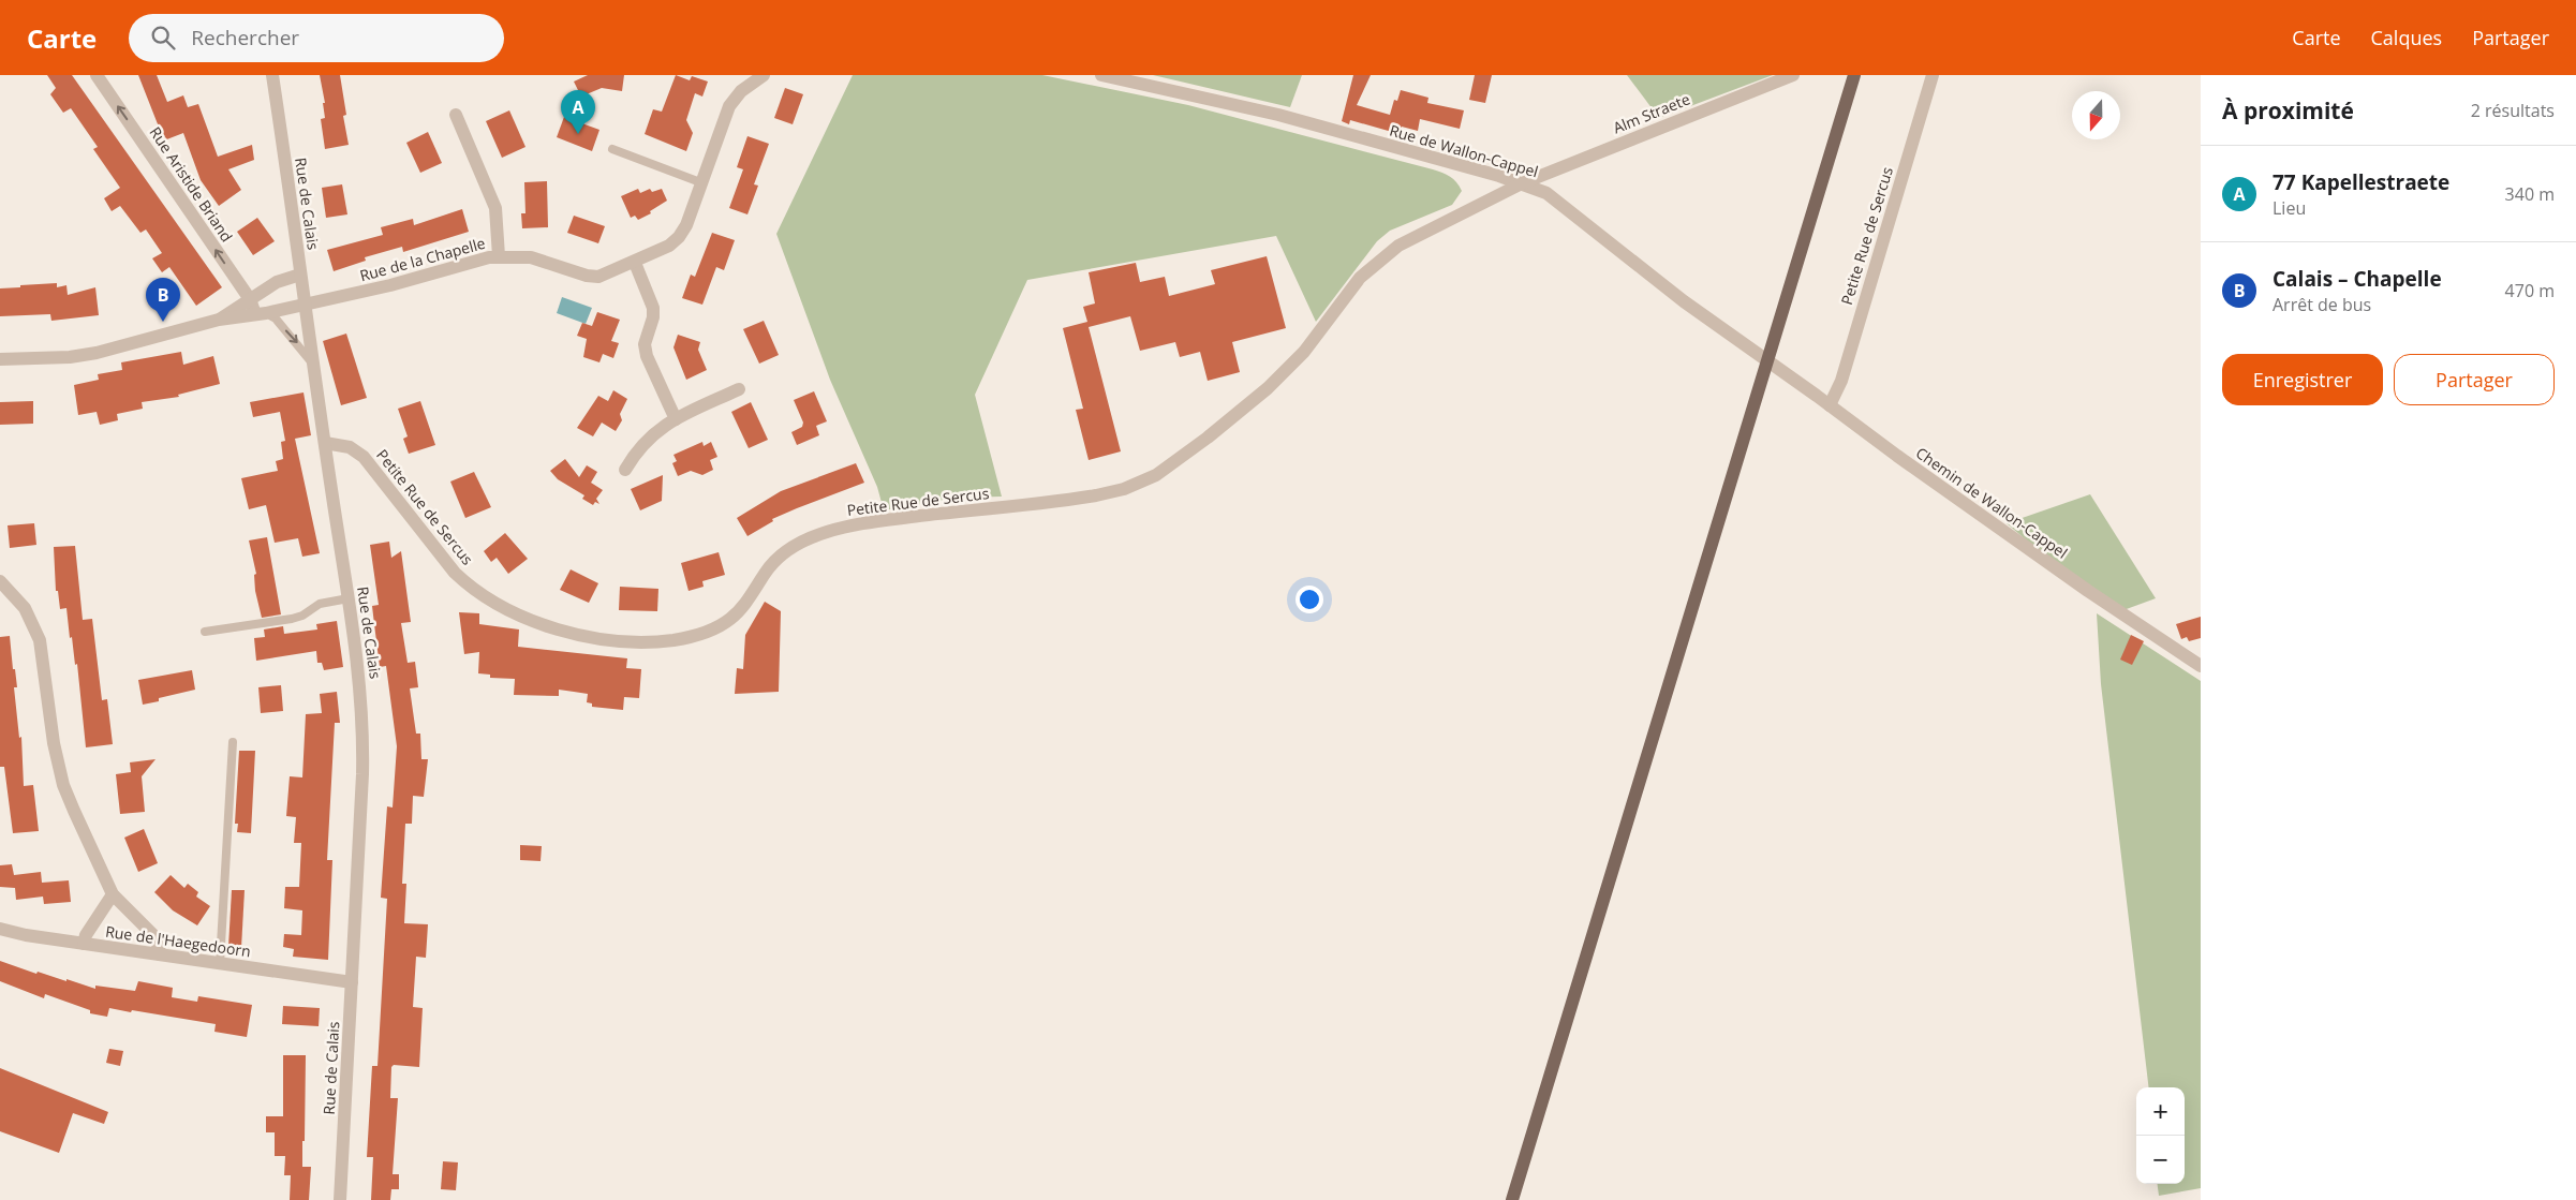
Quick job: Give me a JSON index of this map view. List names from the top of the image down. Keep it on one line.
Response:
{"streets":{"street":["Alm Straete","Rue de Wallon-Cappel","Rue Aristide Briand","Rue de Calais","Petite Rue de Sercus","Rue de la Chapelle","Chemin de Wallon-Cappel","Rue de l'Haegedoorn"]},"crossings":[["Alm Straete","Rue de Wallon-Cappel"],["Alm Straete","Petite Rue de Sercus"],["Rue de Wallon-Cappel","Petite Rue de Sercus"],["Rue de Wallon-Cappel","Chemin de Wallon-Cappel"],["Rue Aristide Briand","Rue de la Chapelle"],["Rue de Calais","Petite Rue de Sercus"],["Rue de Calais","Rue de la Chapelle"],["Rue de Calais","Rue de l'Haegedoorn"],["Petite Rue de Sercus","Chemin de Wallon-Cappel"]],"one_way":["Rue Aristide Briand"],"north":"bottom","page":{"header":"Carte","search":"Rechercher","nav":["Carte","Calques","Partager"],"heading":["À proximité","2 résultats"],"pins":["A","B"],"list":[{"mark":"A","name":"77 Kapellestraete","note":"Lieu","value":"340 m"},{"mark":"B","name":"Calais – Chapelle","note":"Arrêt de bus","value":"470 m"}],"buttons":["Enregistrer","Partager"],"map_buttons":["+","−"]}}
